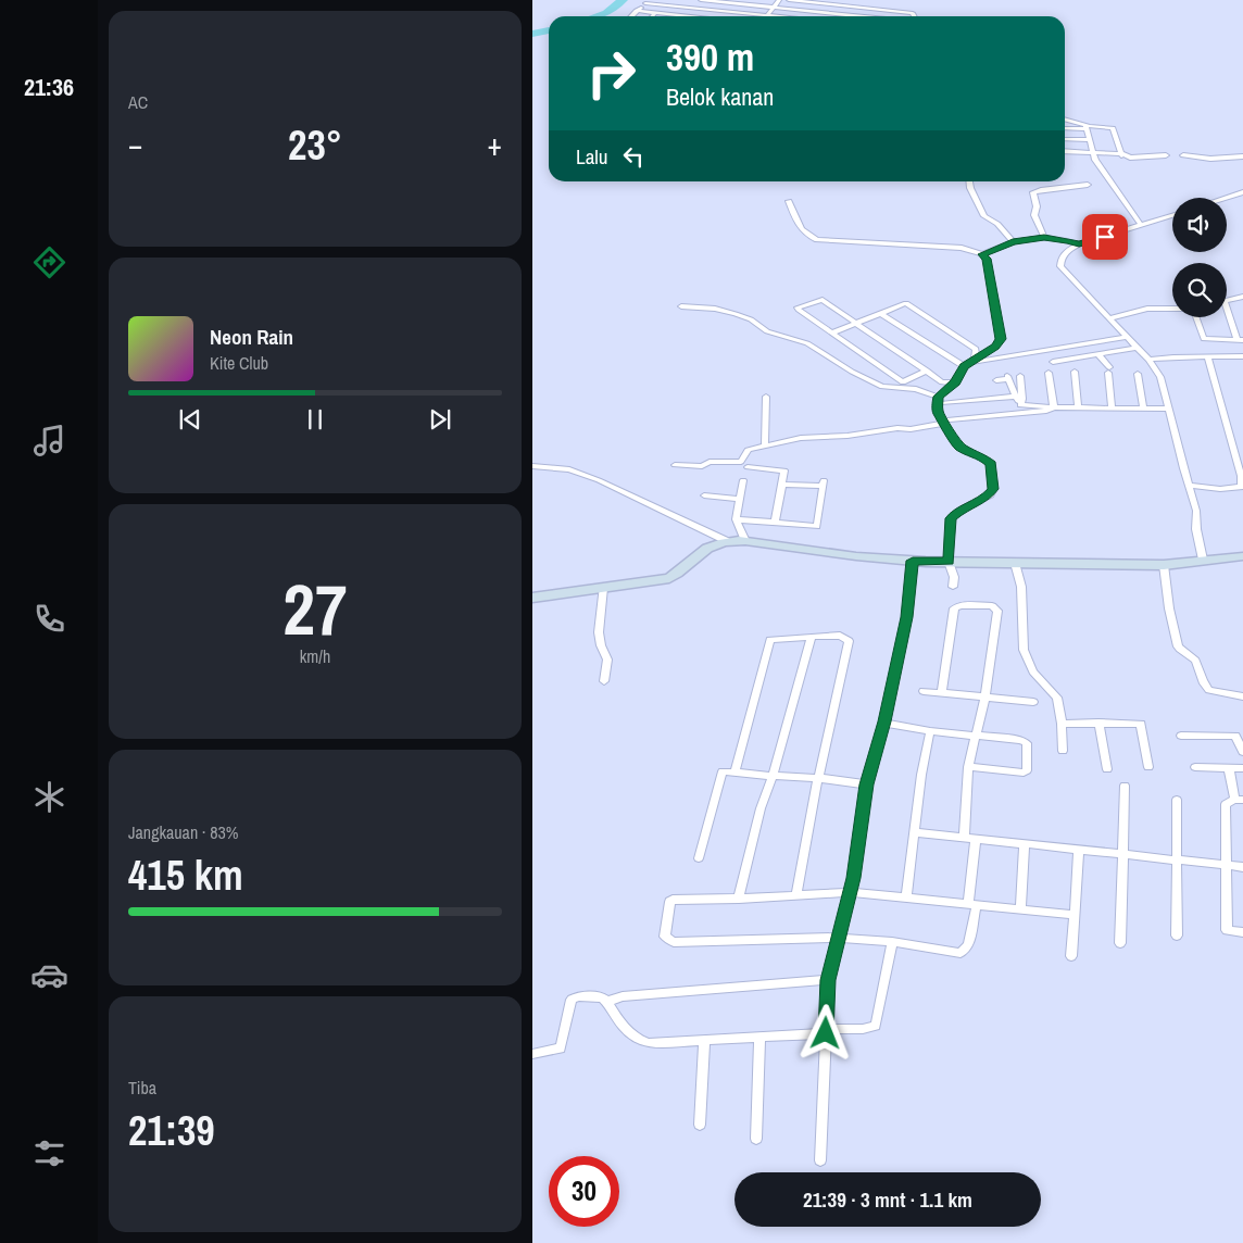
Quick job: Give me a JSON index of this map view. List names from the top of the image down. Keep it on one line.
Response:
{"page":{"tabs":"21:36","tile":["AC",["27","km/h"],["Jangkauan · 83%","415 km"],["Tiba","21:39"]],"turn":["390 m","Belok kanan"],"heat":["−","23°","+"],"then":"Lalu","song":["Neon Rain","Kite Club"],"limit":"30","trip":"21:39 · 3 mnt · 1.1 km"}}
